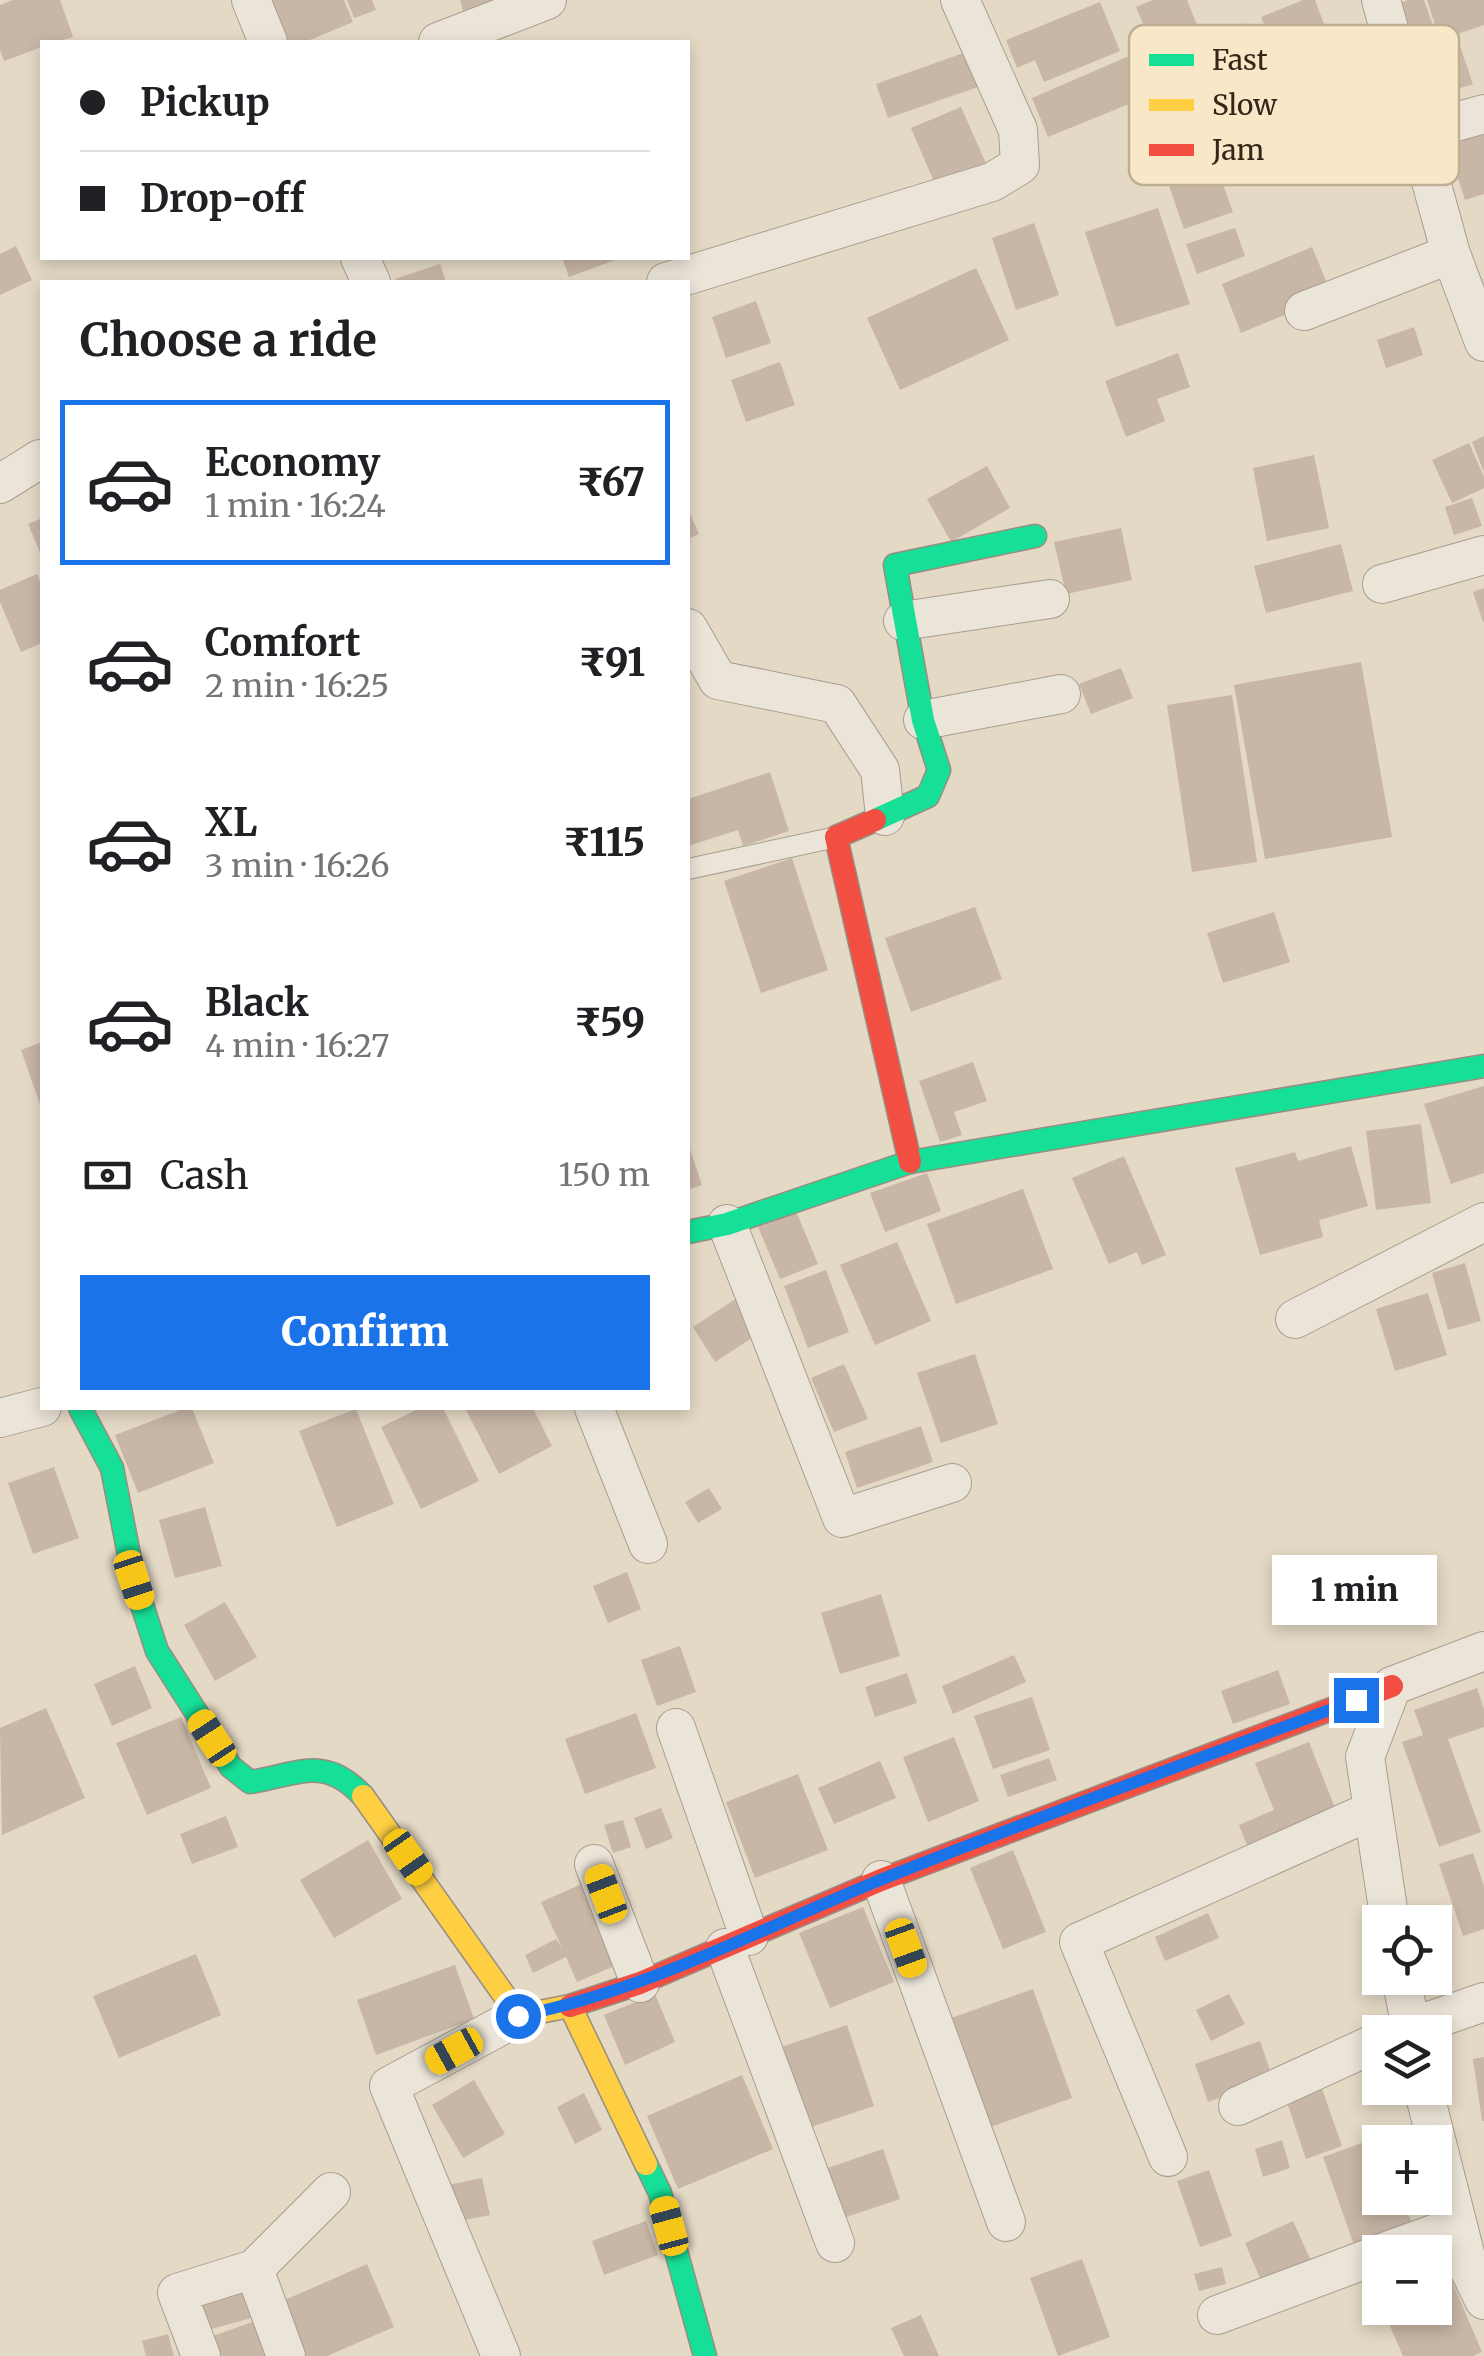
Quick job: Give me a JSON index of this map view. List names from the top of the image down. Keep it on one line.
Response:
{"legend":["Fast","Slow","Jam"],"page":{"banner":["Pickup","Drop-off"],"heading":"Choose a ride","list":[{"name":"Economy","note":"1 min · 16:24","value":"₹67"},{"name":"Comfort","note":"2 min · 16:25","value":"₹91"},{"name":"XL","note":"3 min · 16:26","value":"₹115"},{"name":"Black","note":"4 min · 16:27","value":"₹59"}],"pay":["Cash","150 m"],"buttons":"Confirm","bubble":"1 min","map_buttons":["+","−"]}}
